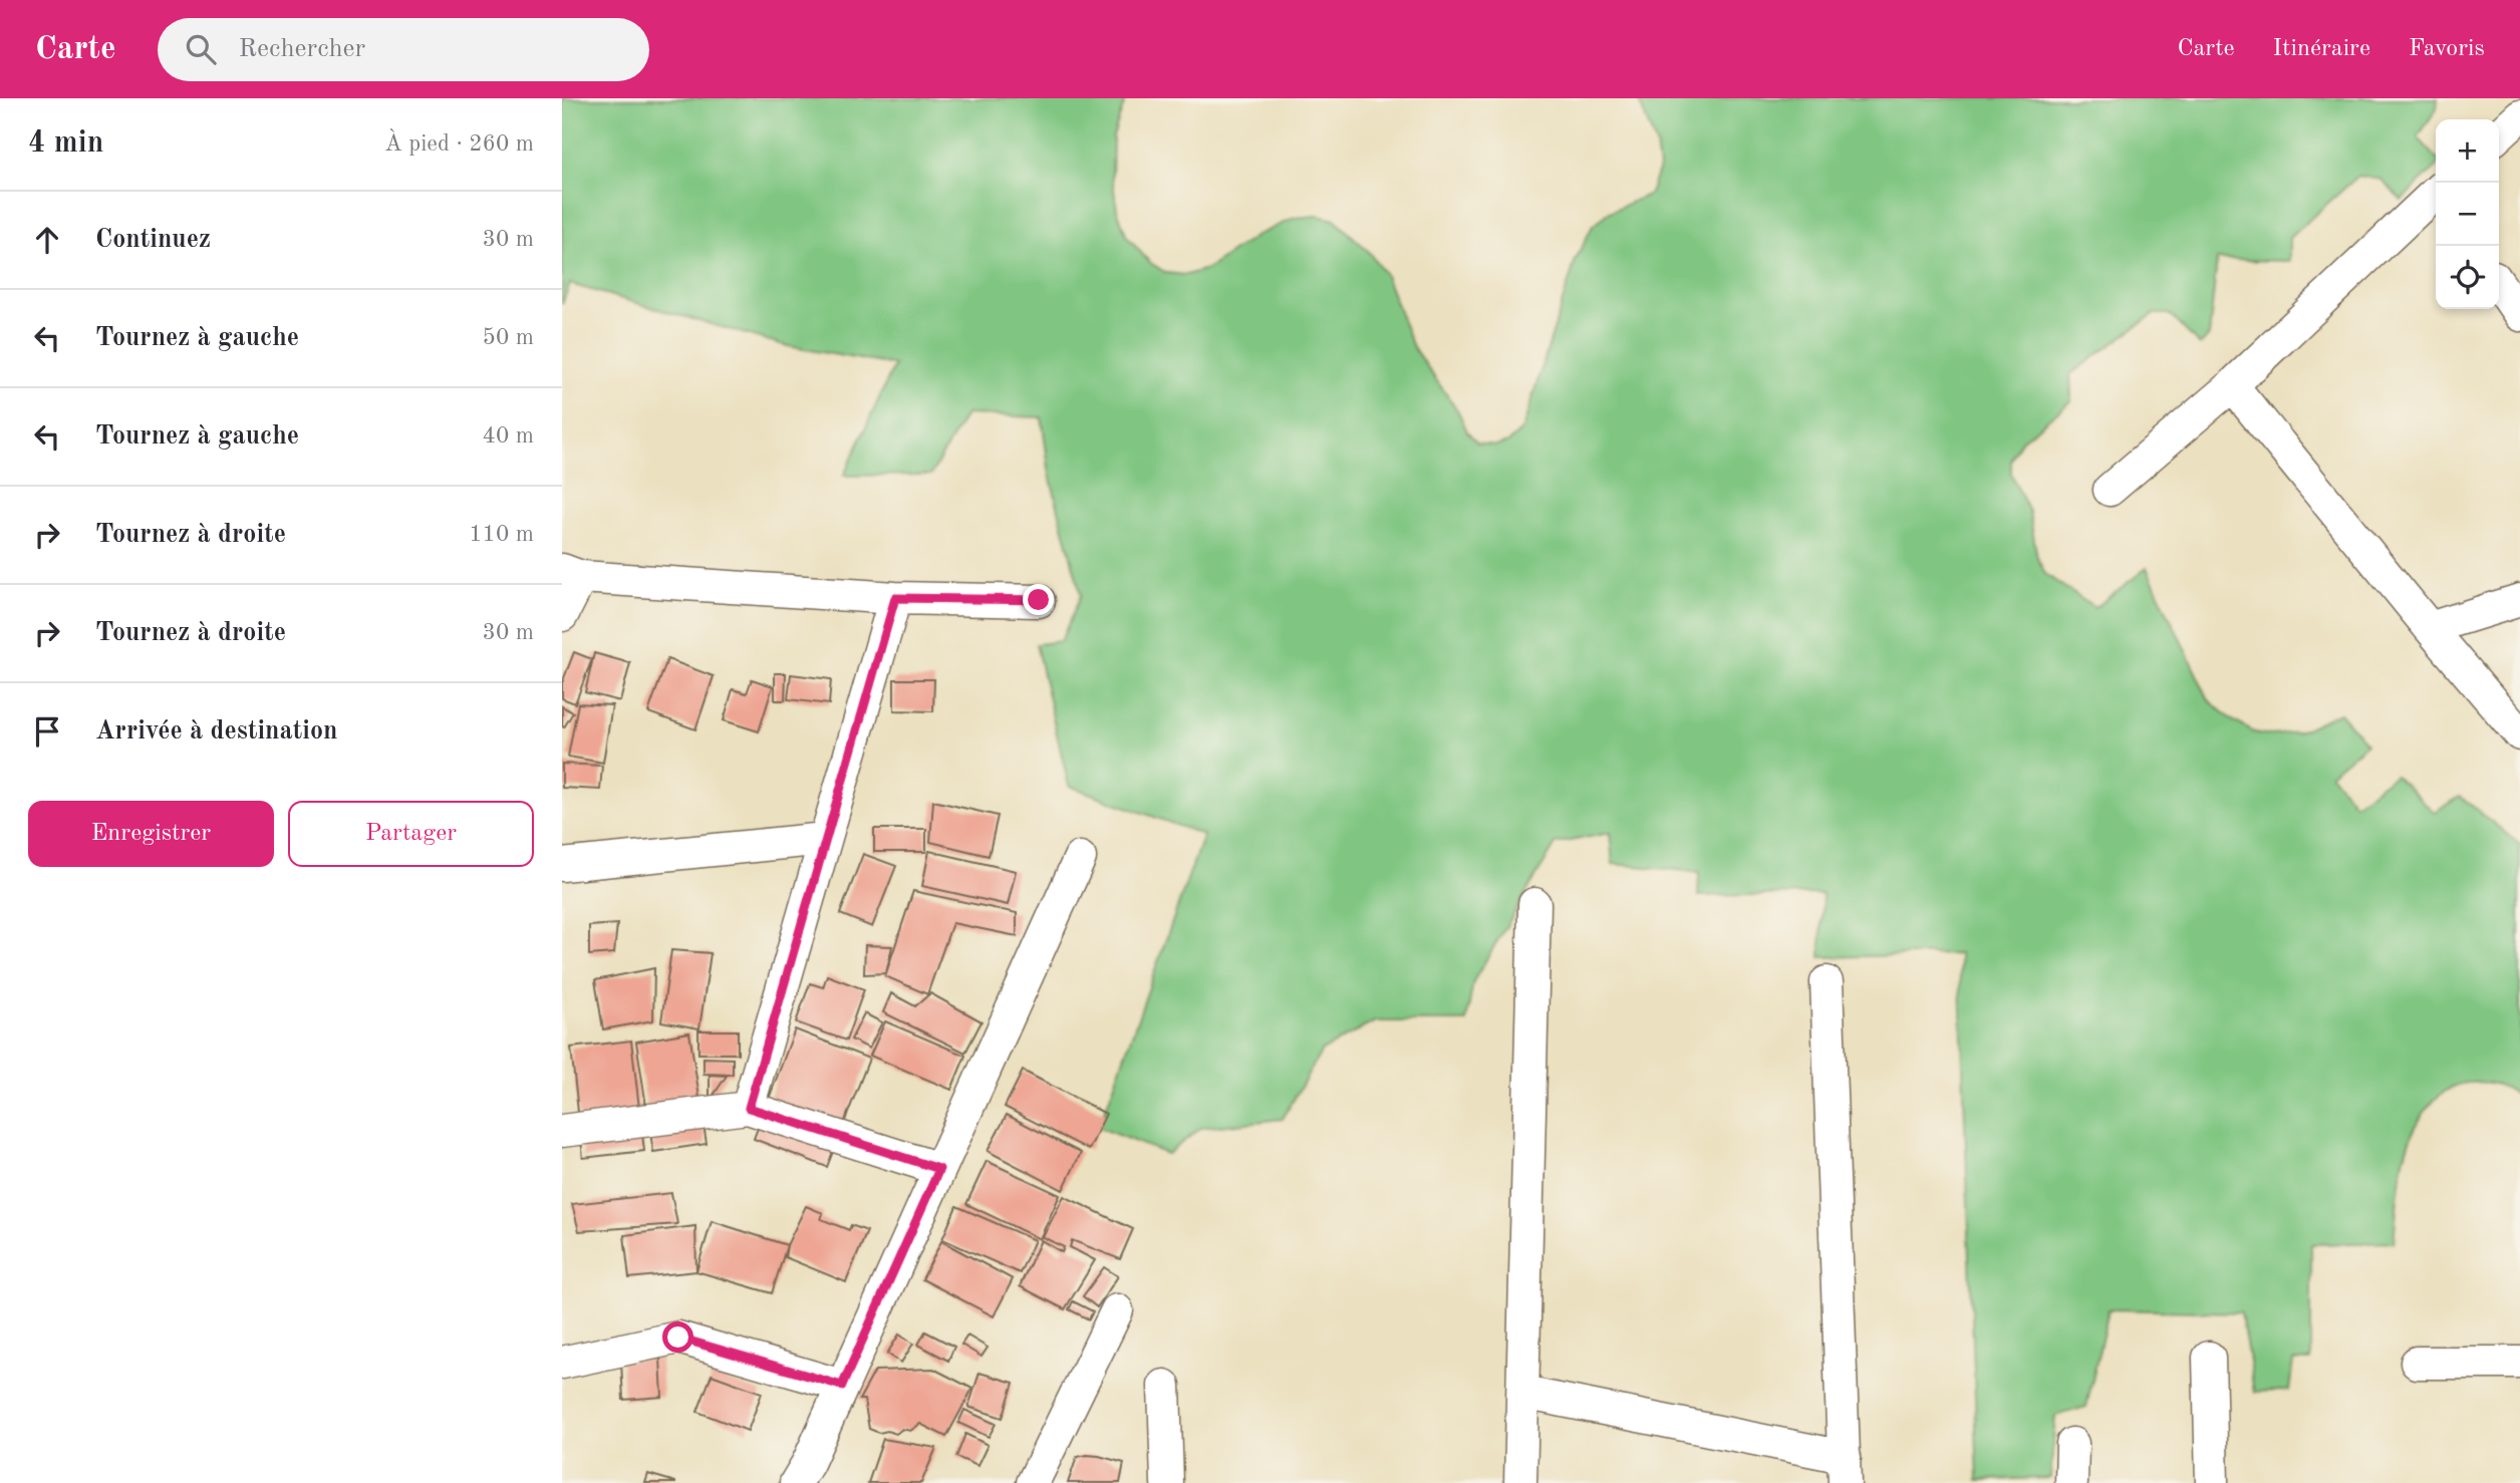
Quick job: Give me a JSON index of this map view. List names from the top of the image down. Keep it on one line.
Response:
{"page":{"header":"Carte","search":"Rechercher","nav":["Carte","Itinéraire","Favoris"],"heading":["4 min","À pied · 260 m"],"map_buttons":["+","−"],"list":[["Continuez","30 m"],["Tournez à gauche","50 m"],["Tournez à gauche","40 m"],["Tournez à droite","110 m"],["Tournez à droite","30 m"],"Arrivée à destination"],"buttons":["Enregistrer","Partager"]}}
